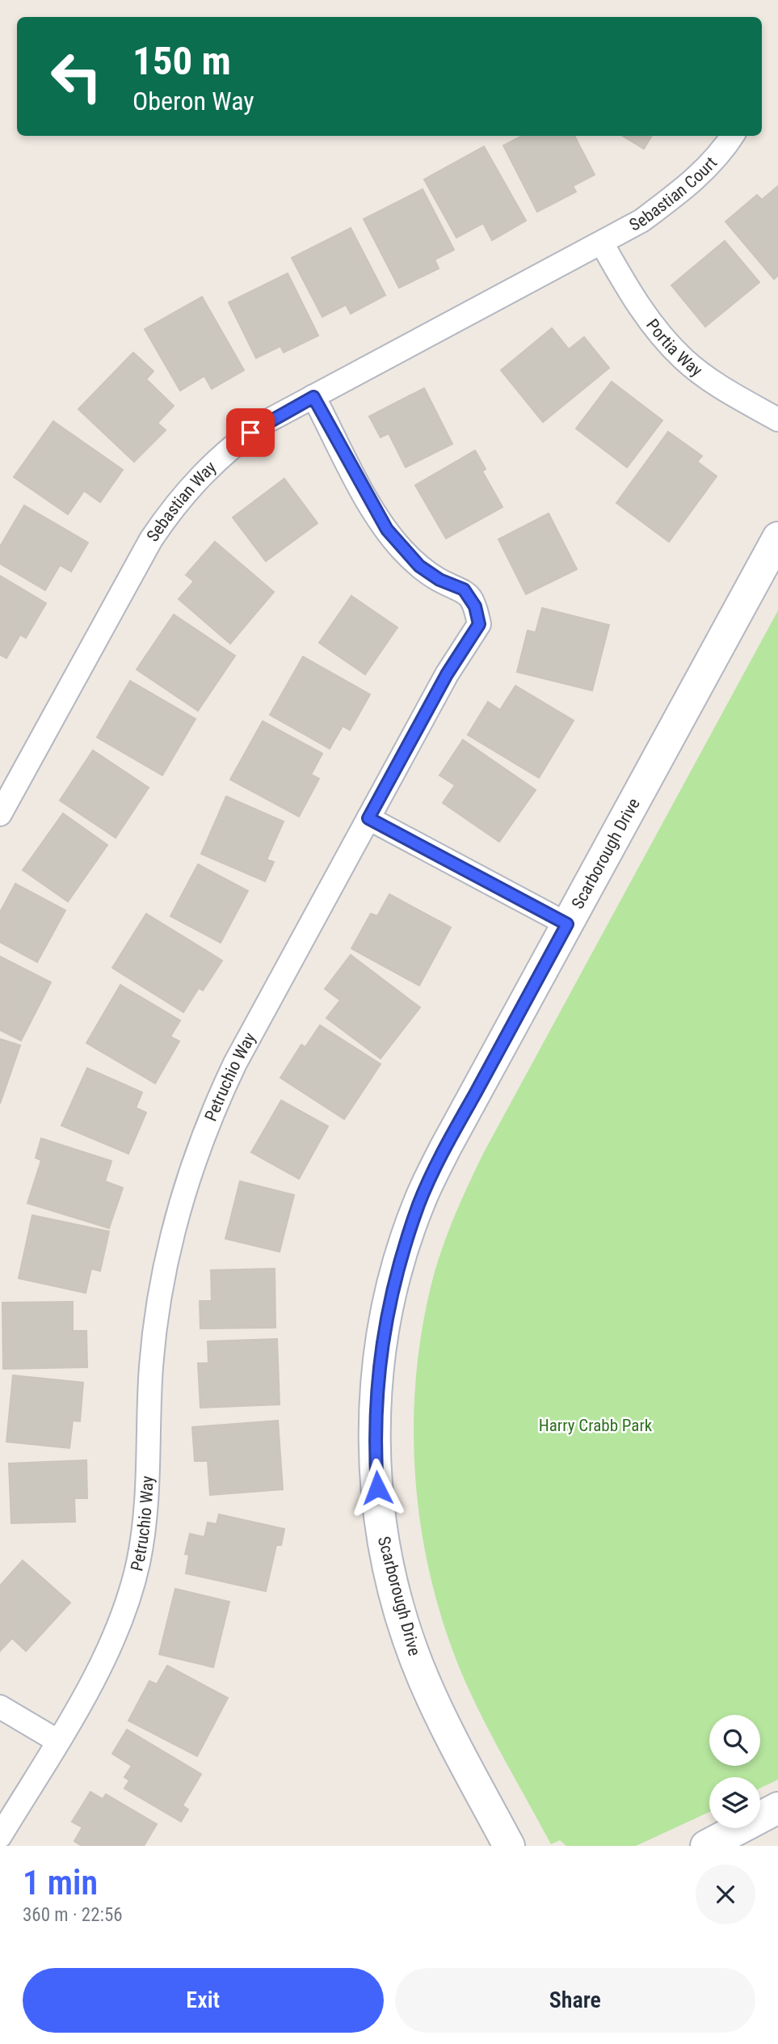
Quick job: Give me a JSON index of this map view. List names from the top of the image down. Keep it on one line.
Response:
{"streets":{"street":["Sebastian Court","Portia Way","Sebastian Way","Scarborough Drive","Petruchio Way"]},"crossings":[["Sebastian Court","Portia Way"],["Sebastian Court","Sebastian Way"],["Portia Way","Sebastian Way"],["Sebastian Way","Petruchio Way"]],"parks":["Harry Crabb Park"],"page":{"turn":["150 m","Oberon Way"],"heading":["1 min","360 m · 22:56"],"buttons":["Exit","Share"]}}
